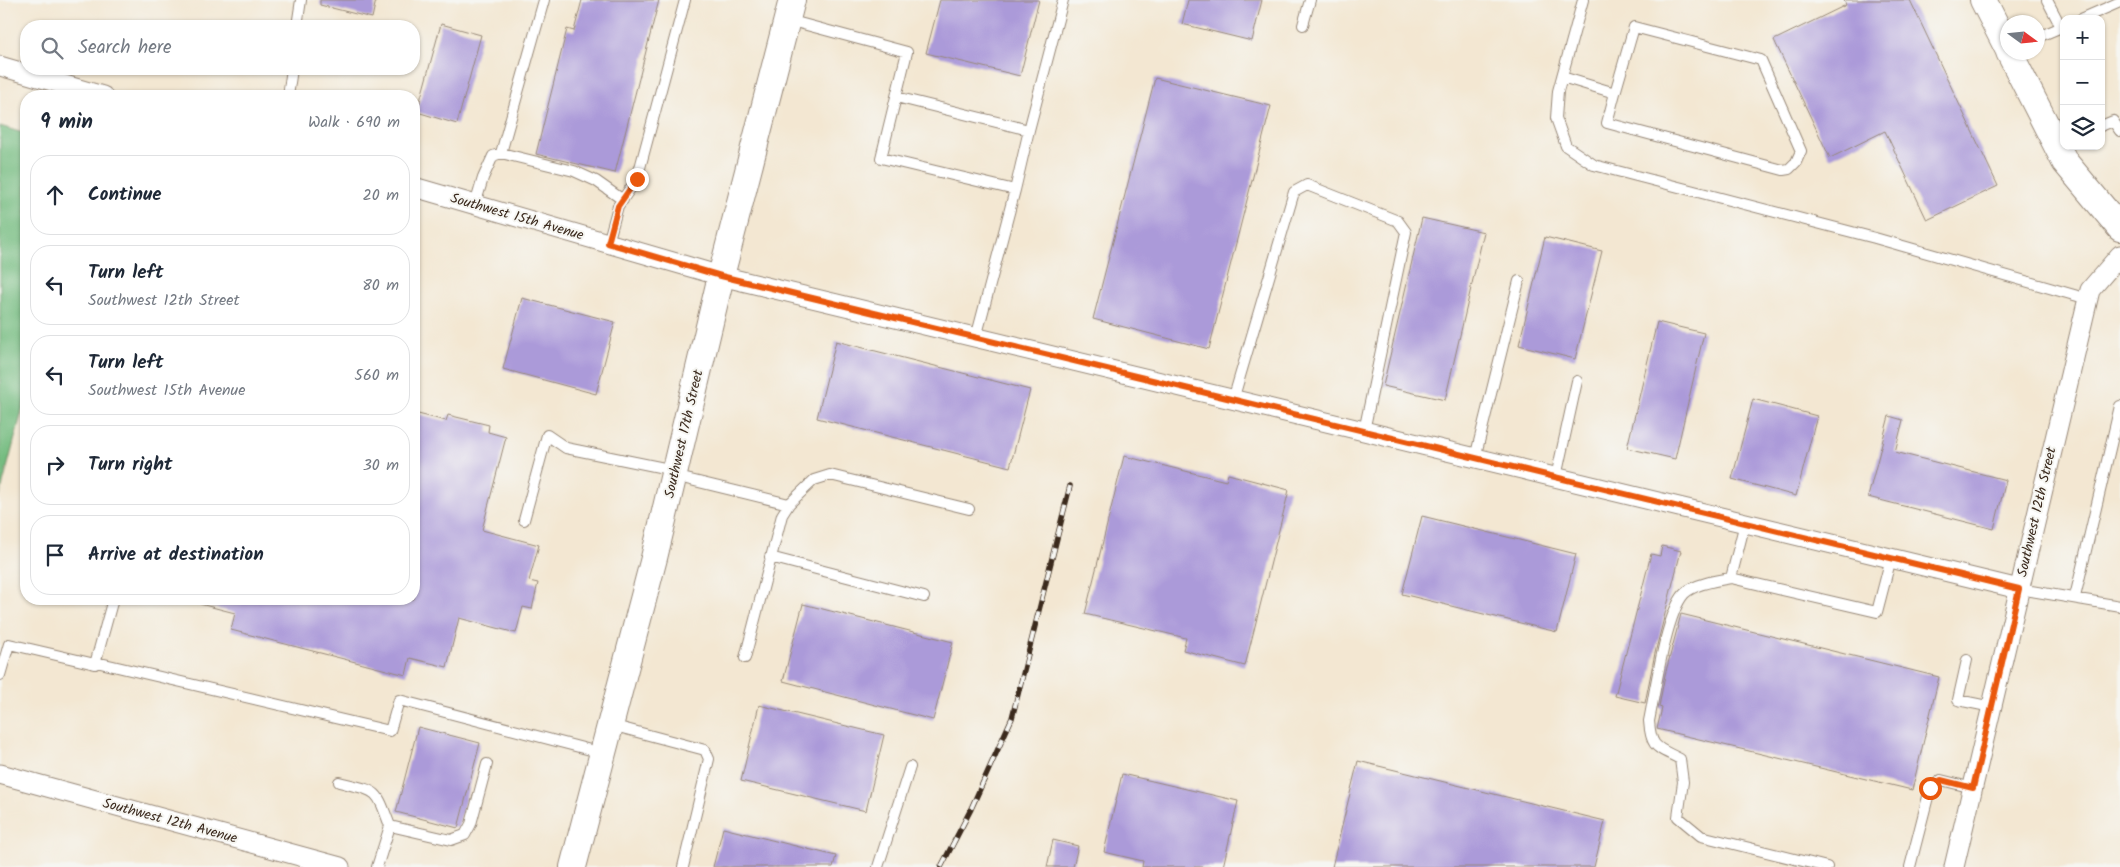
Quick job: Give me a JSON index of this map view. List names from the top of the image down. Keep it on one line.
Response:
{"streets":{"main road":["Southwest 17th Street"],"street":["Southwest 15th Avenue","Southwest 12th Street","Southwest 12th Avenue"]},"crossings":[["Southwest 15th Avenue","Southwest 17th Street"],["Southwest 15th Avenue","Southwest 12th Street"]],"north":"right","page":{"map_buttons":["+","−"],"search":"Search here","heading":["9 min","Walk · 690 m"],"list":[["Continue","20 m"],["Turn left","Southwest 12th Street","80 m"],["Turn left","Southwest 15th Avenue","560 m"],["Turn right","30 m"],"Arrive at destination"]}}
